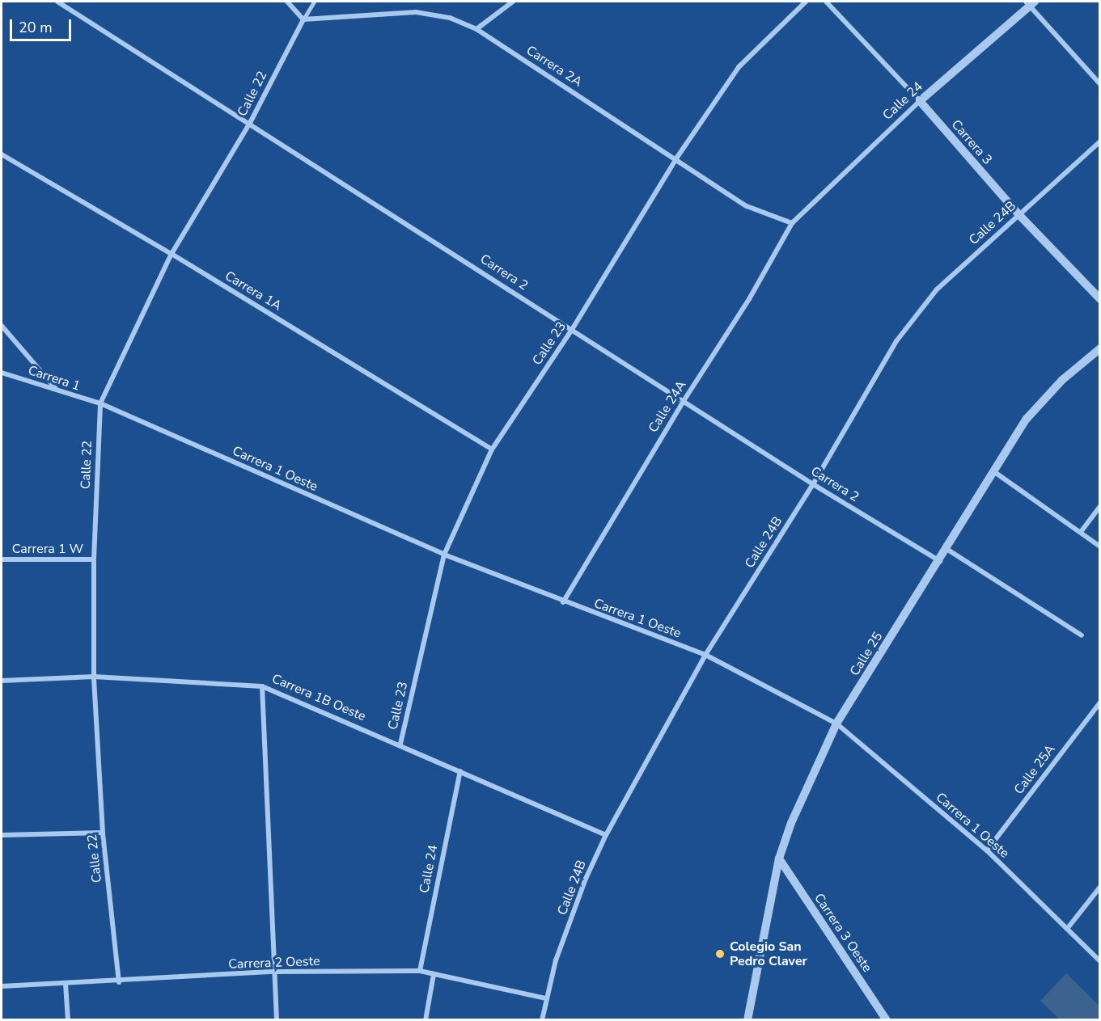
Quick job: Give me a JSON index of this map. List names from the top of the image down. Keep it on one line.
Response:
{"streets":{"street":["Carrera 2A","Calle 22","Calle 24","Carrera 3","Calle 24B","Carrera 2","Carrera 1A","Calle 23","Carrera 1","Calle 24A","Carrera 1 Oeste","Carrera 1 W","Calle 25","Carrera 1B Oeste","Calle 25A","Carrera 3 Oeste","Carrera 2 Oeste"]},"crossings":[["Carrera 2A","Calle 22"],["Carrera 2A","Calle 24"],["Carrera 2A","Calle 23"],["Carrera 2A","Calle 24A"],["Calle 22","Carrera 2"],["Calle 22","Carrera 1A"],["Calle 22","Carrera 1"],["Calle 22","Carrera 1 Oeste"],["Calle 22","Carrera 1 W"],["Calle 22","Carrera 1B Oeste"],["Calle 22","Carrera 2 Oeste"],["Calle 24","Carrera 3"],["Calle 24","Calle 24A"],["Calle 24","Carrera 1B Oeste"],["Calle 24","Carrera 2 Oeste"],["Carrera 3","Calle 24B"],["Calle 24B","Carrera 2"],["Calle 24B","Carrera 1 Oeste"],["Calle 24B","Carrera 1B Oeste"],["Calle 24B","Carrera 2 Oeste"],["Carrera 2","Calle 23"],["Carrera 2","Calle 24A"],["Carrera 2","Calle 25"],["Carrera 1A","Calle 23"],["Calle 23","Carrera 1 Oeste"],["Calle 23","Carrera 1B Oeste"],["Carrera 1","Carrera 1 Oeste"],["Calle 24A","Carrera 1 Oeste"],["Carrera 1 Oeste","Calle 25"],["Carrera 1 Oeste","Calle 25A"],["Calle 25","Carrera 3 Oeste"]],"places":["Colegio San Pedro Claver"],"scale_bar":"20 m"}
